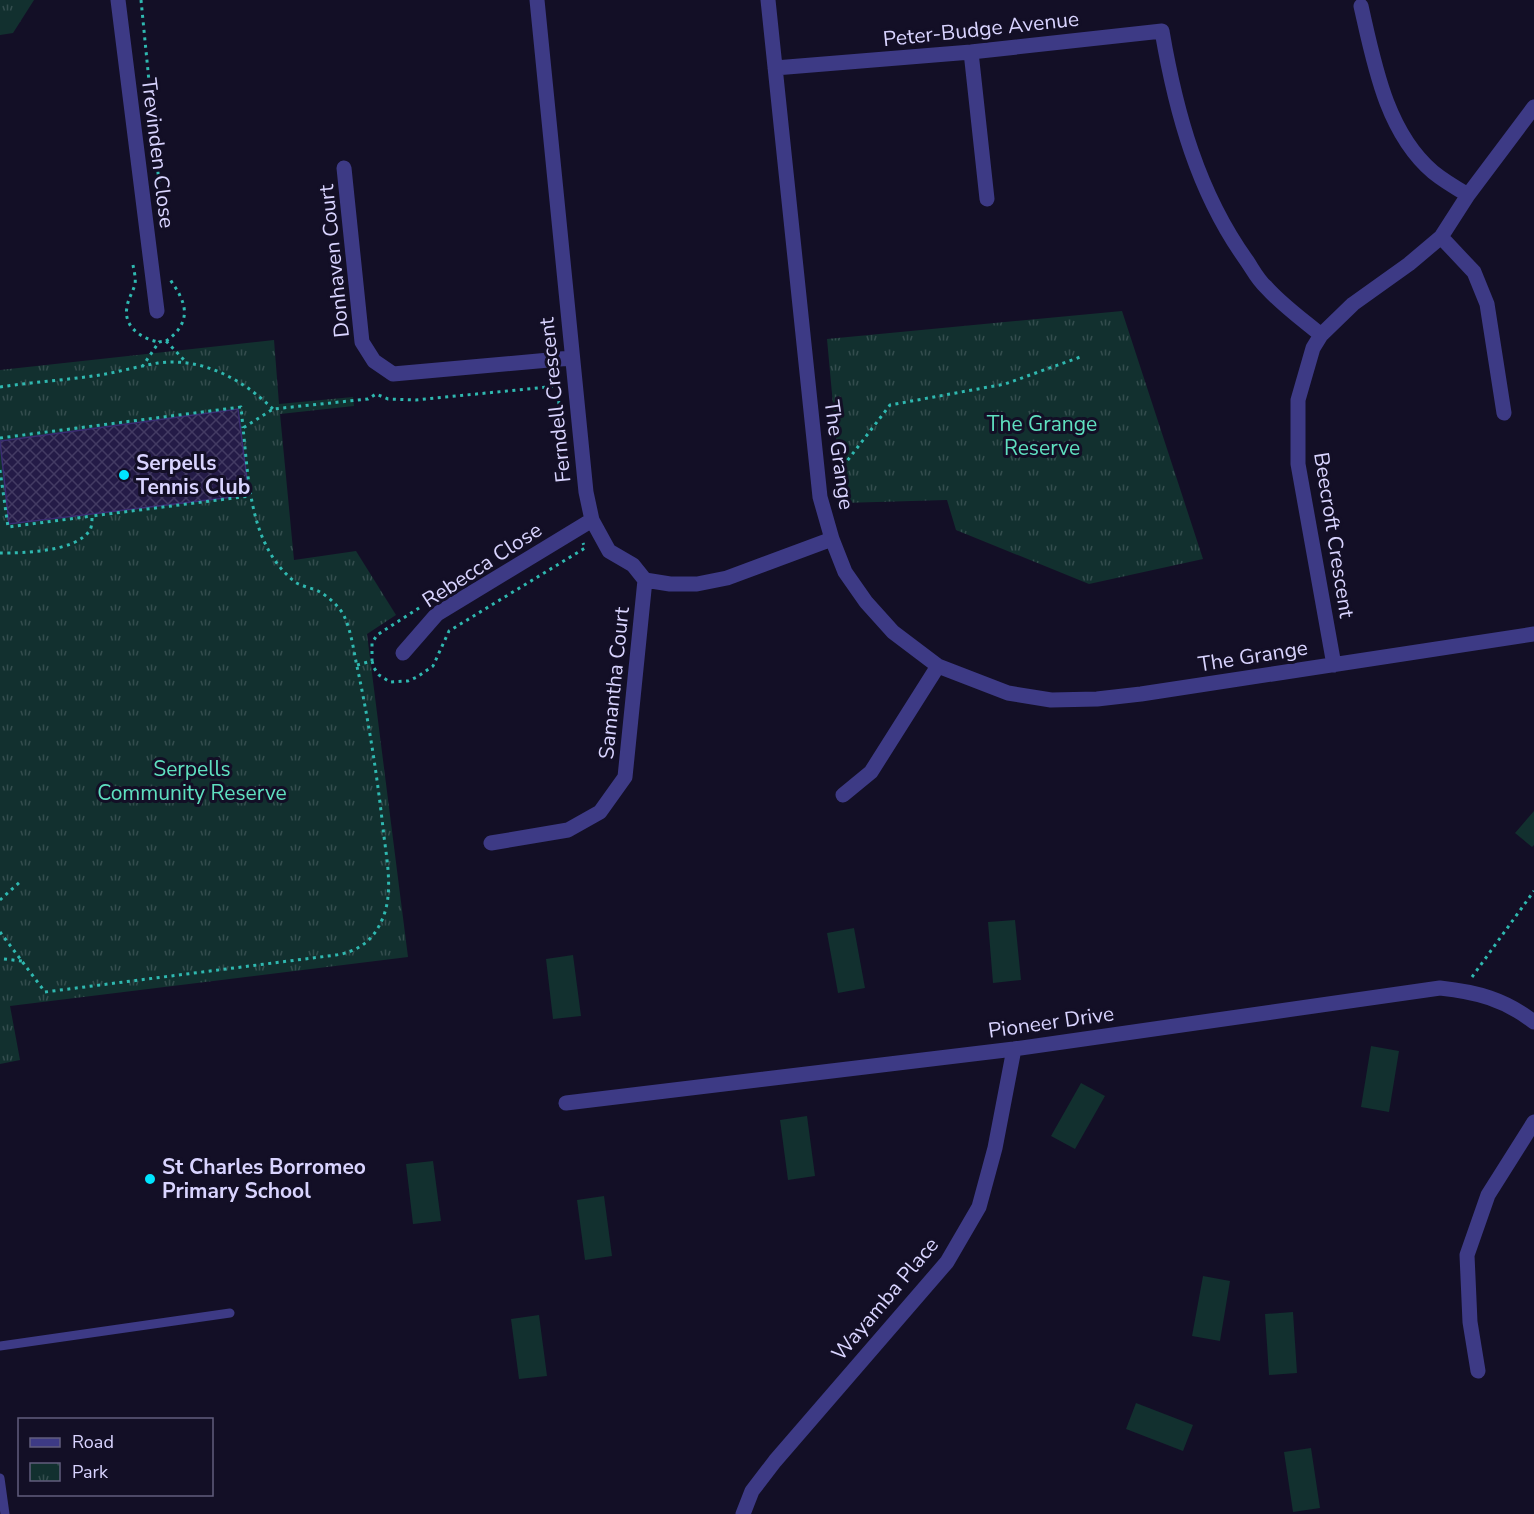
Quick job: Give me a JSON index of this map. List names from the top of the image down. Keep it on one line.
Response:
{"streets":{"street":["Peter-Budge Avenue","Trevinden Close","Donhaven Court","Ferndell Crescent","The Grange","Beecroft Crescent","Rebecca Close","Samantha Court","Pioneer Drive","Wayamba Place"]},"crossings":[["Peter-Budge Avenue","The Grange"],["Peter-Budge Avenue","Beecroft Crescent"],["Donhaven Court","Ferndell Crescent"],["Ferndell Crescent","Rebecca Close"],["Ferndell Crescent","Samantha Court"],["The Grange","Beecroft Crescent"],["Pioneer Drive","Wayamba Place"]],"parks":["The Grange Reserve","Serpells Community Reserve"],"places":["Serpells Tennis Club","St Charles Borromeo Primary School"],"legend":["Road","Park"]}
